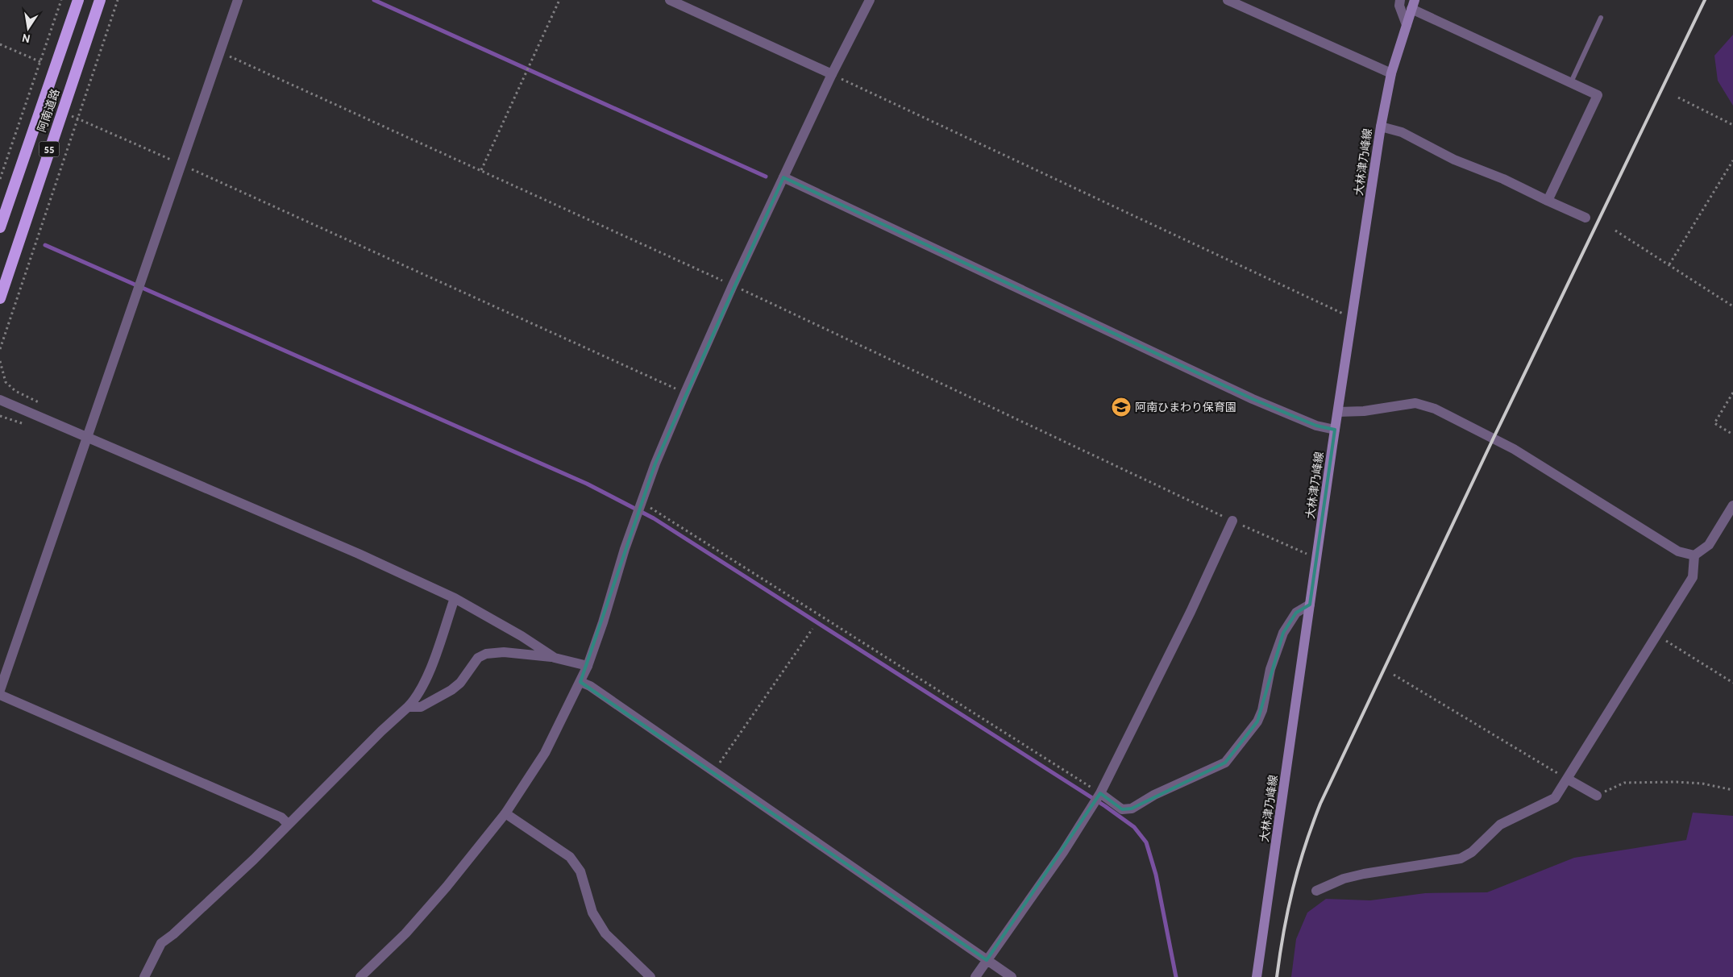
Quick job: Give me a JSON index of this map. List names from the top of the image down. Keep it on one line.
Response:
{"streets":{"highway":["阿南道路","55"],"main road":["大林津乃峰線"]},"places":{"school or university":["阿南ひまわり保育園"]},"north":"bottom"}
